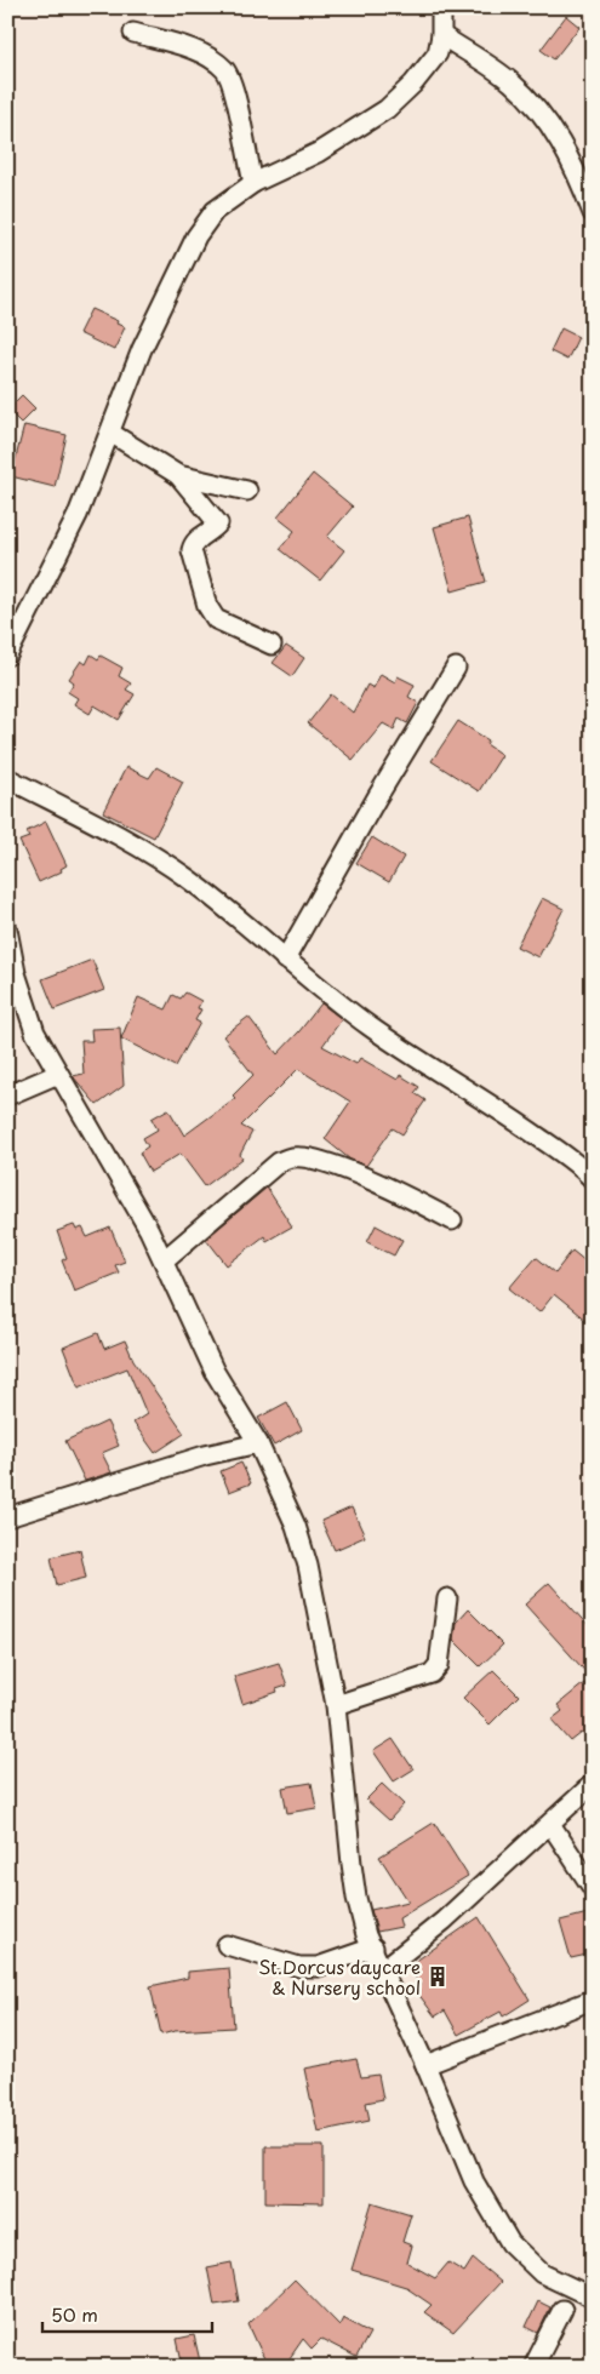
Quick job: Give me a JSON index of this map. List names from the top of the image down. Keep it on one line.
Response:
{"places":{"building":["St.Dorcus daycare & Nursery school"]},"scale_bar":"50 m"}
